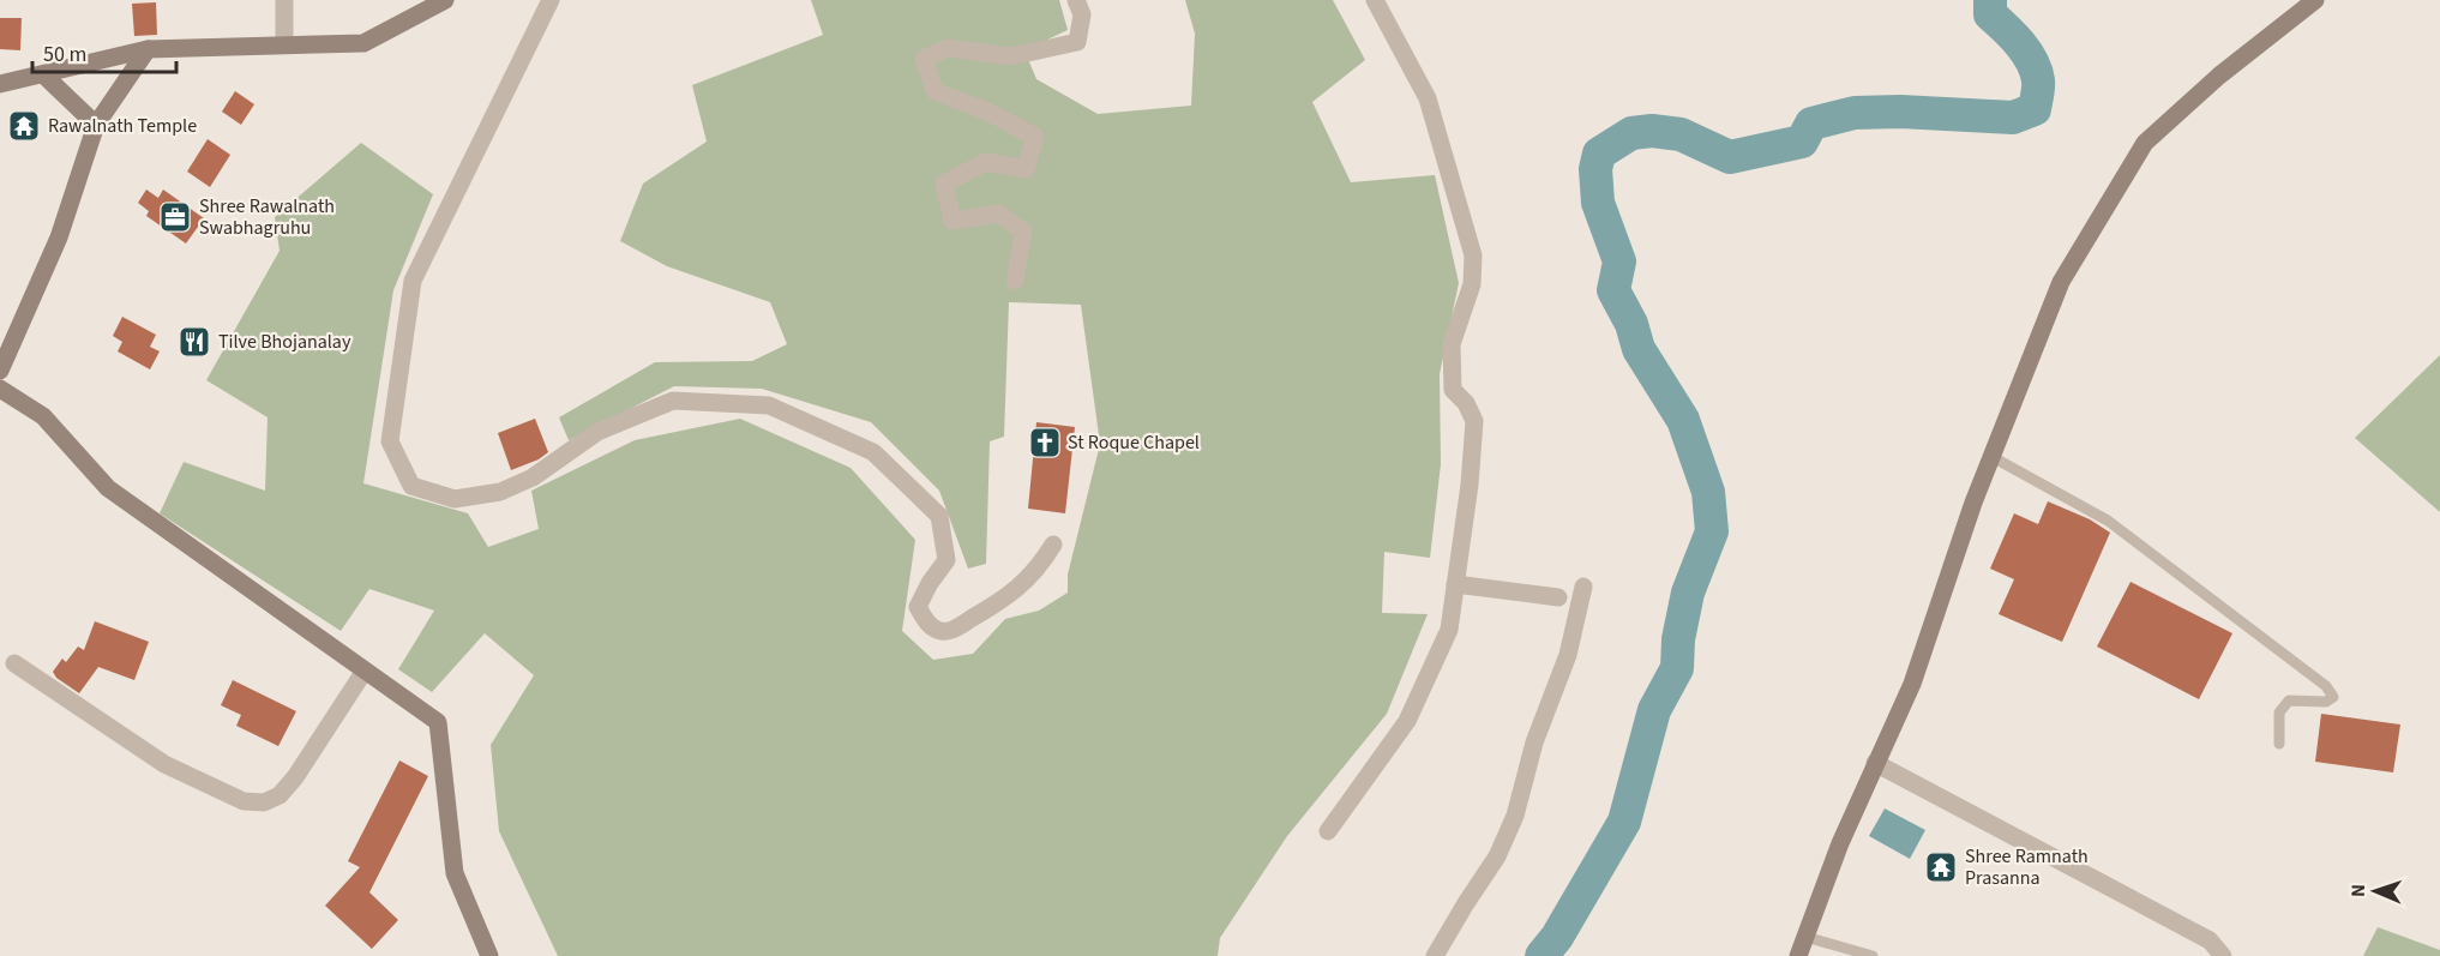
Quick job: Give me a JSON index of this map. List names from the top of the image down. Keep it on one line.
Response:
{"places":{"temple":["Rawalnath Temple","Shree Ramnath Prasanna"],"office":["Shree Rawalnath Swabhagruhu"],"restaurant":["Tilve Bhojanalay"],"church":["St Roque Chapel"]},"scale_bar":"50 m","north":"left"}
